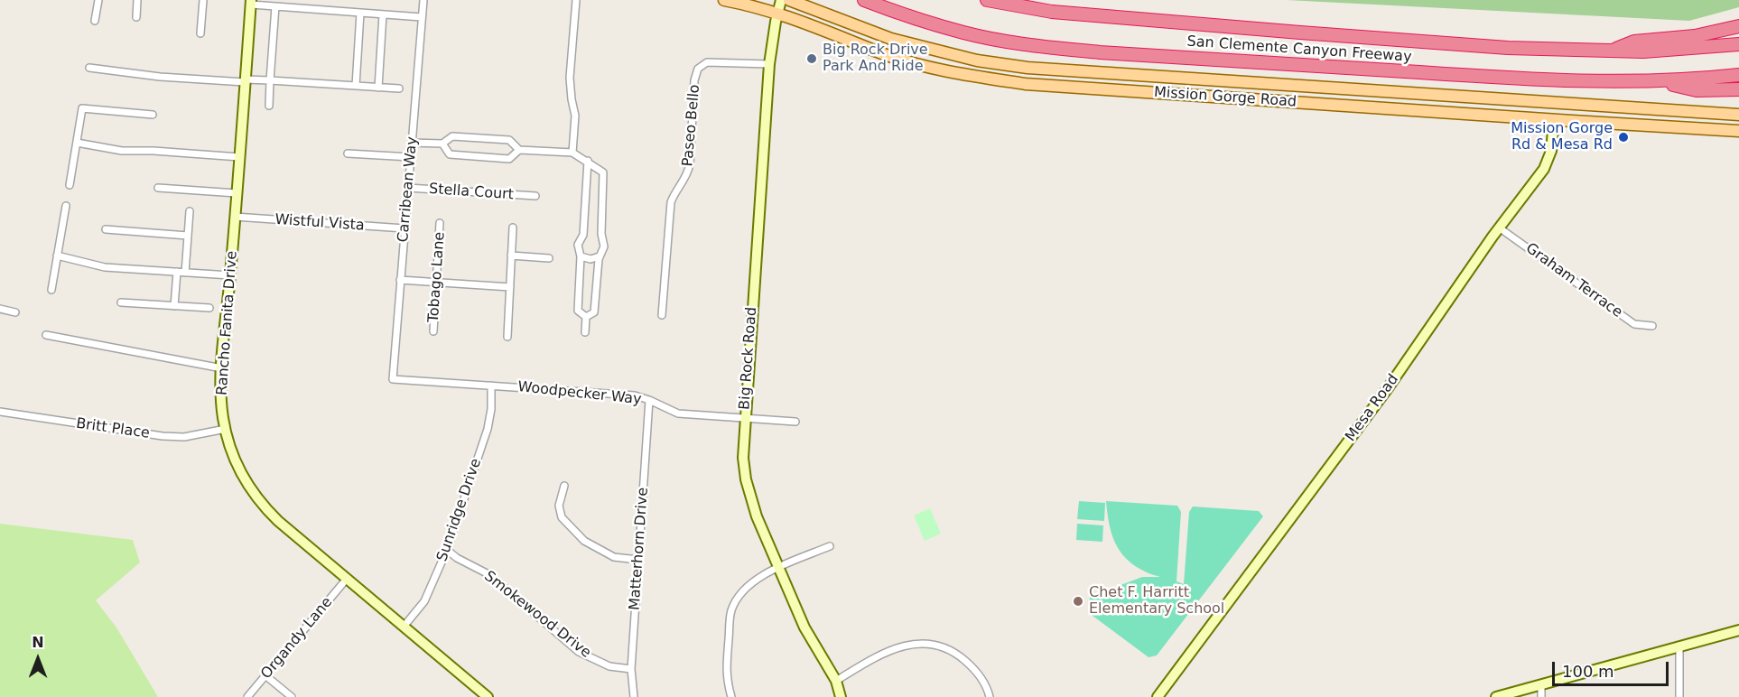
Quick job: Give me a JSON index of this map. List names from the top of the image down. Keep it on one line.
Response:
{"streets":{"highway":["San Clemente Canyon Freeway"],"main road":["Mission Gorge Road","Mesa Road"],"street":["Paseo Bello","Carribean Way","Stella Court","Wistful Vista","Tobago Lane","Graham Terrace","Rancho Fanita Drive","Big Rock Road","Woodpecker Way","Britt Place","Sunridge Drive","Matterhorn Drive","Smokewood Drive","Organdy Lane"]},"crossings":[["Mission Gorge Road","Big Rock Road"],["Mission Gorge Road","Mesa Road"],["Paseo Bello","Big Rock Road"],["Carribean Way","Stella Court"],["Carribean Way","Wistful Vista"],["Carribean Way","Woodpecker Way"],["Wistful Vista","Rancho Fanita Drive"],["Graham Terrace","Mesa Road"],["Rancho Fanita Drive","Britt Place"],["Rancho Fanita Drive","Sunridge Drive"],["Rancho Fanita Drive","Organdy Lane"],["Big Rock Road","Woodpecker Way"],["Woodpecker Way","Sunridge Drive"],["Woodpecker Way","Matterhorn Drive"],["Sunridge Drive","Smokewood Drive"],["Matterhorn Drive","Smokewood Drive"]],"places":["Big Rock Drive Park And Ride","Mission Gorge Rd & Mesa Rd","Chet F. Harritt Elementary School"],"scale_bar":"100 m","north":"top"}
